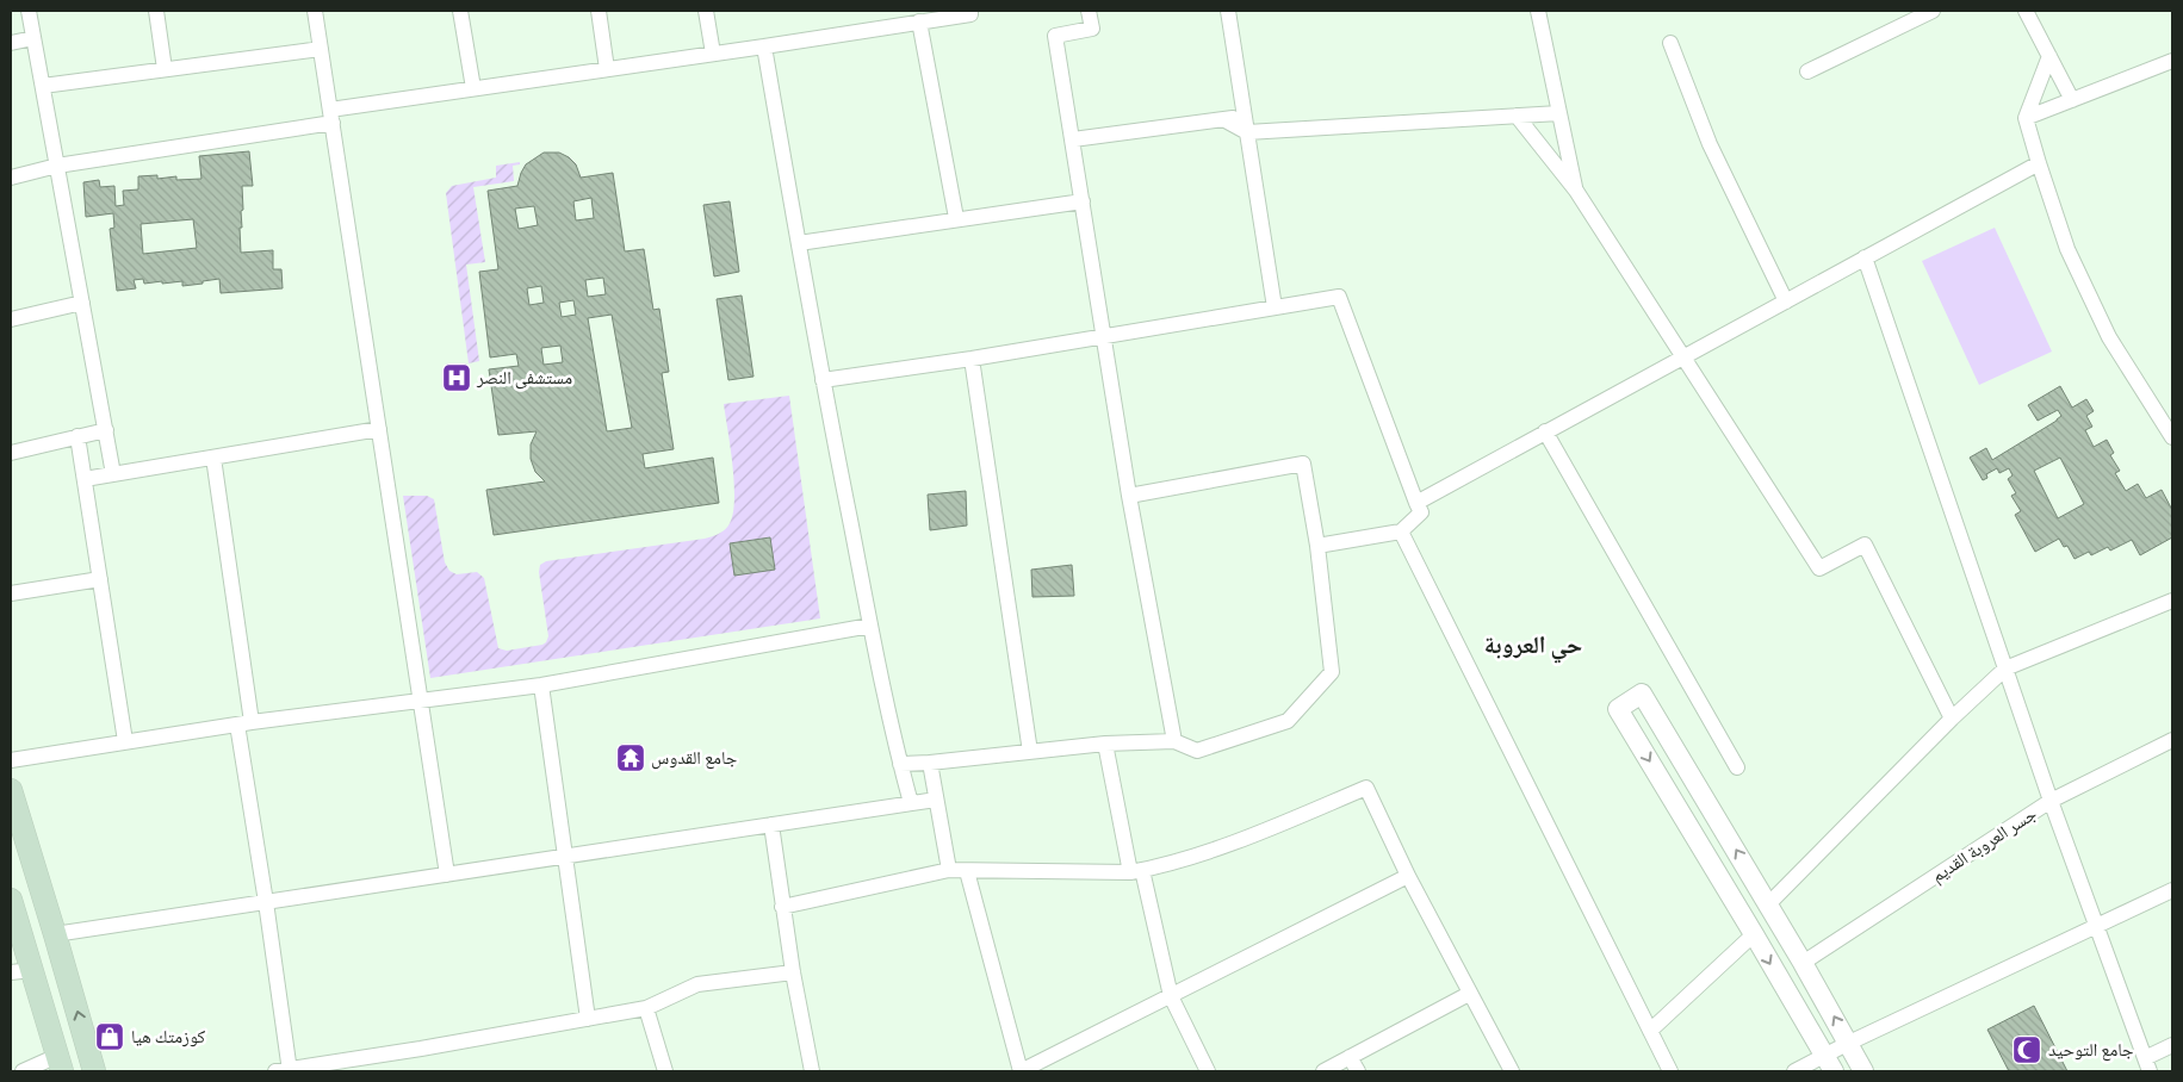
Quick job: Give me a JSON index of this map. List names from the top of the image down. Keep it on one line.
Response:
{"streets":{"street":["جسر العروبة القديم"]},"districts":["حي العروبة"],"places":{"hospital":["مستشفى النصر"],"temple":["جامع القدوس"],"shop":["كوزمتك هيا"],"mosque":["جامع التوحيد"]}}
